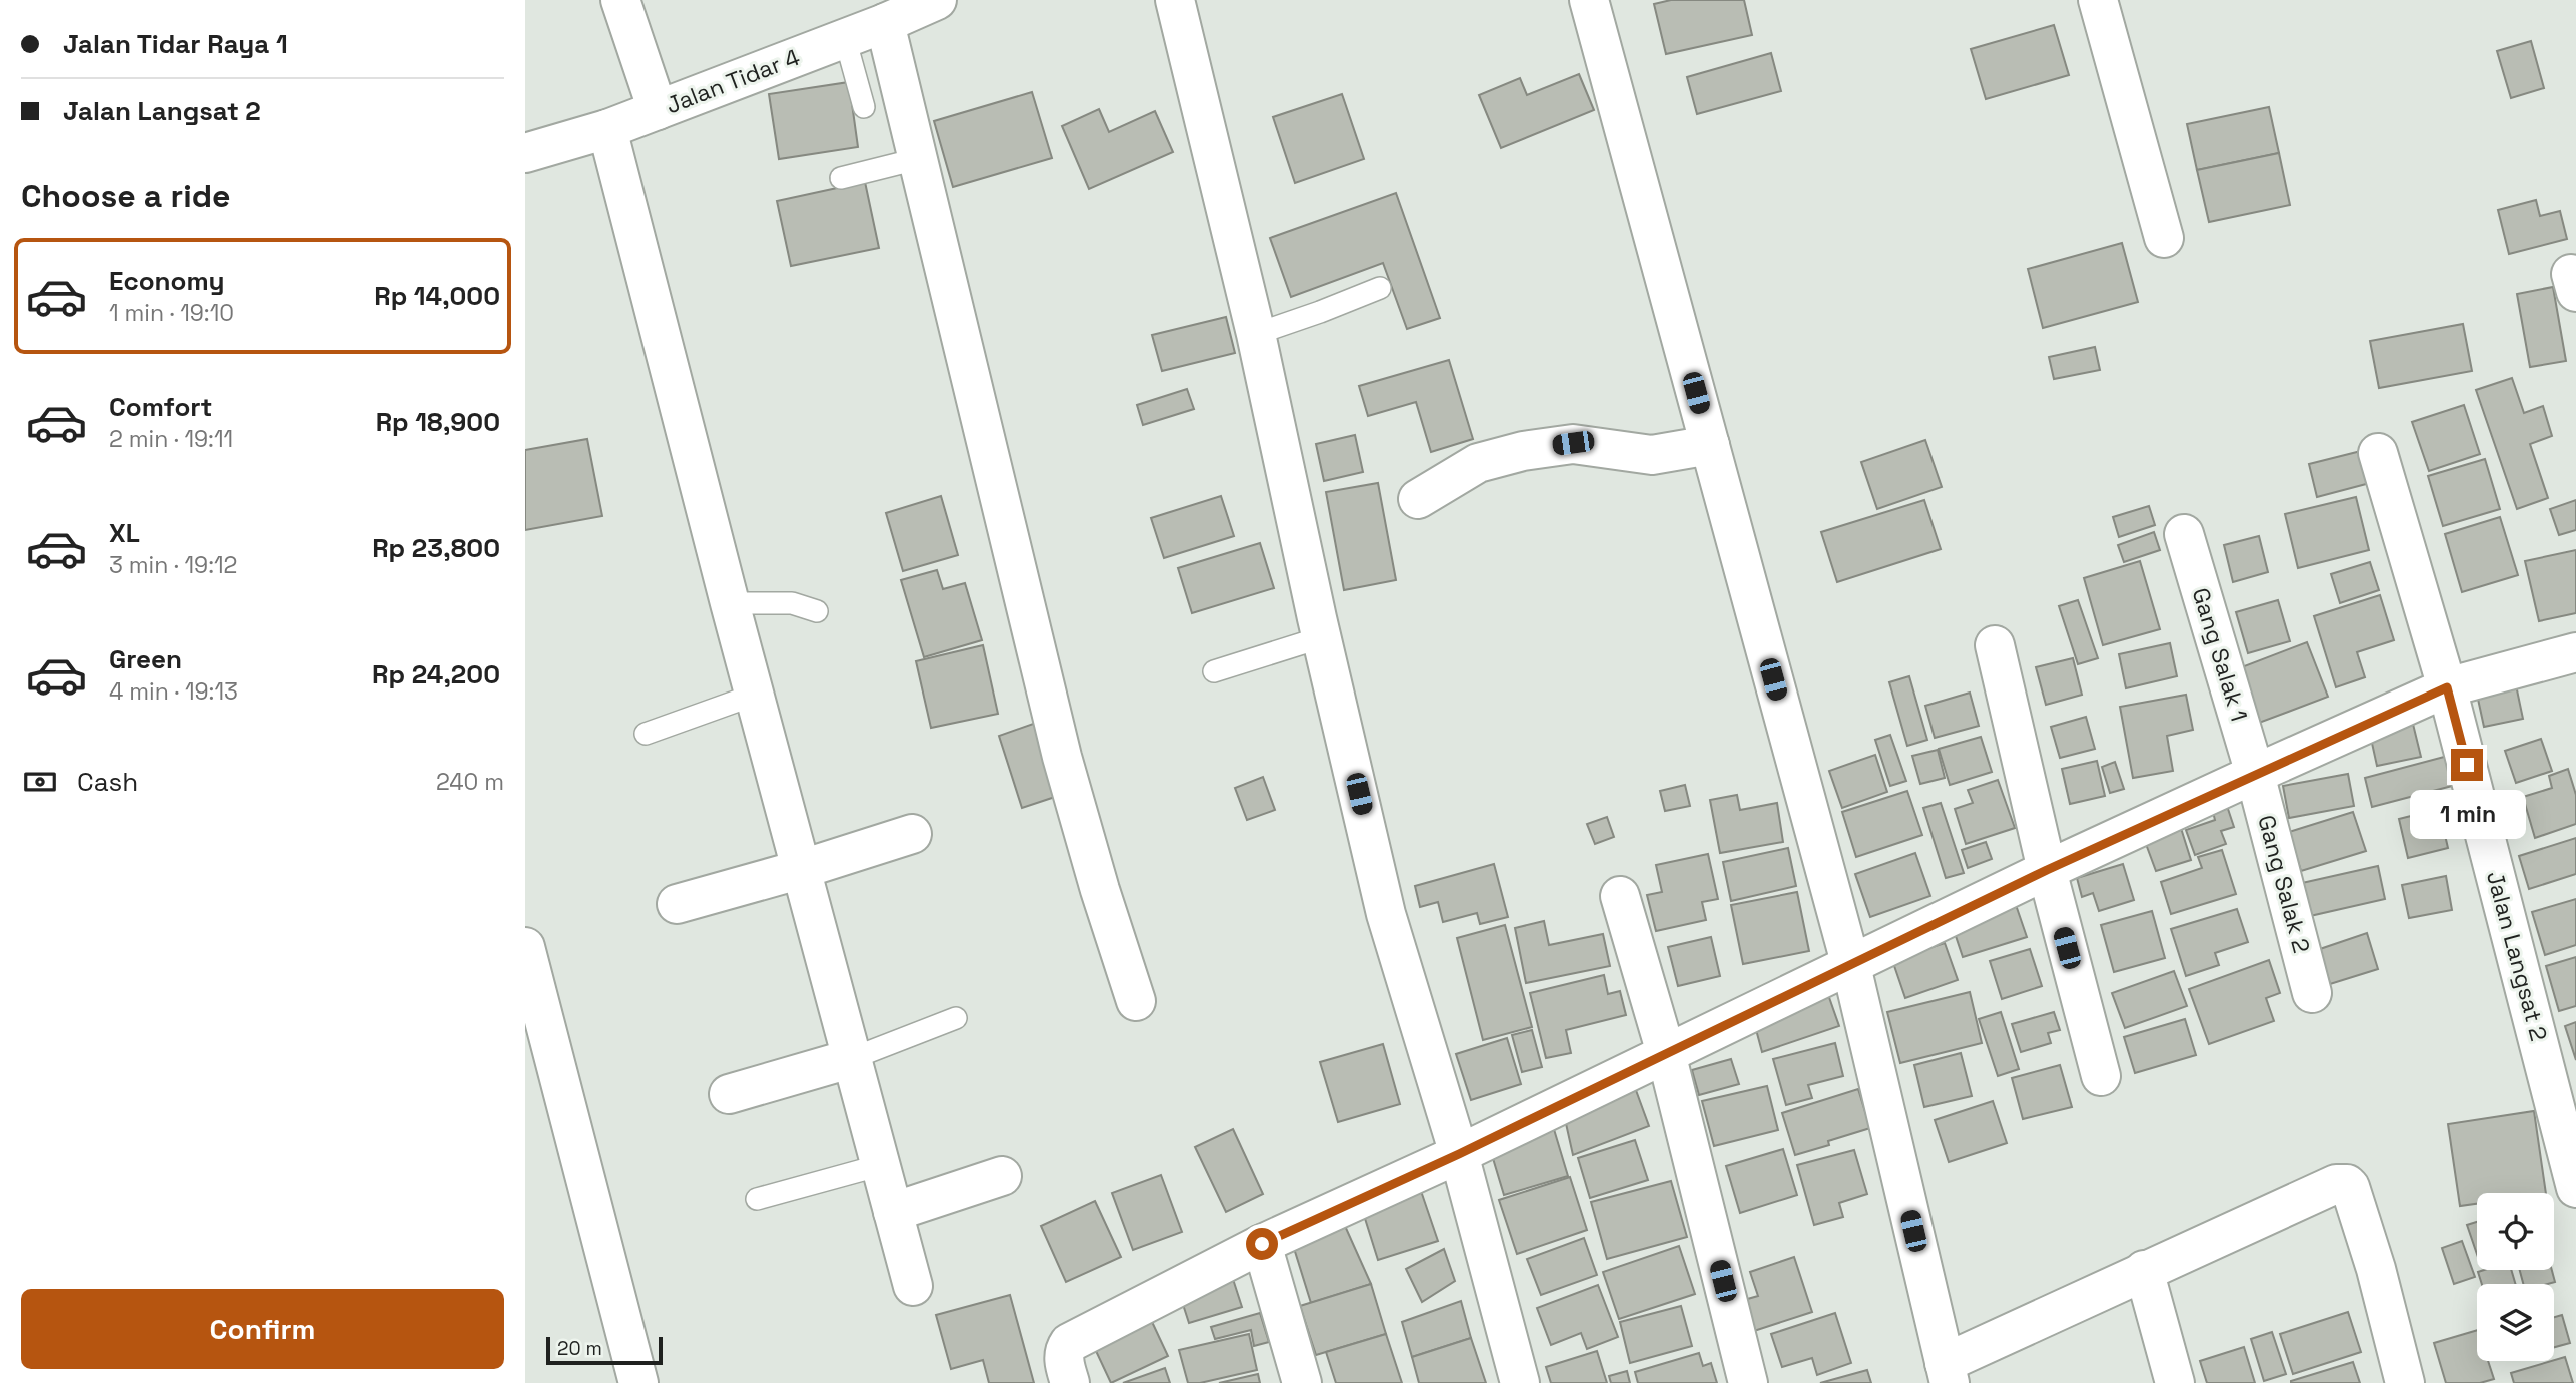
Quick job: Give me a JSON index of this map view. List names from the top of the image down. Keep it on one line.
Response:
{"streets":{"street":["Jalan Tidar 4","Gang Salak 1","Gang Salak 2","Jalan Langsat 2"]},"crossings":[["Gang Salak 1","Gang Salak 2"]],"scale_bar":"20 m","page":{"banner":["Jalan Tidar Raya 1","Jalan Langsat 2"],"heading":"Choose a ride","list":[{"name":"Economy","note":"1 min · 19:10","value":"Rp 14,000"},{"name":"Comfort","note":"2 min · 19:11","value":"Rp 18,900"},{"name":"XL","note":"3 min · 19:12","value":"Rp 23,800"},{"name":"Green","note":"4 min · 19:13","value":"Rp 24,200"}],"pay":["Cash","240 m"],"bubble":"1 min","buttons":"Confirm","scale":"20 m"}}
